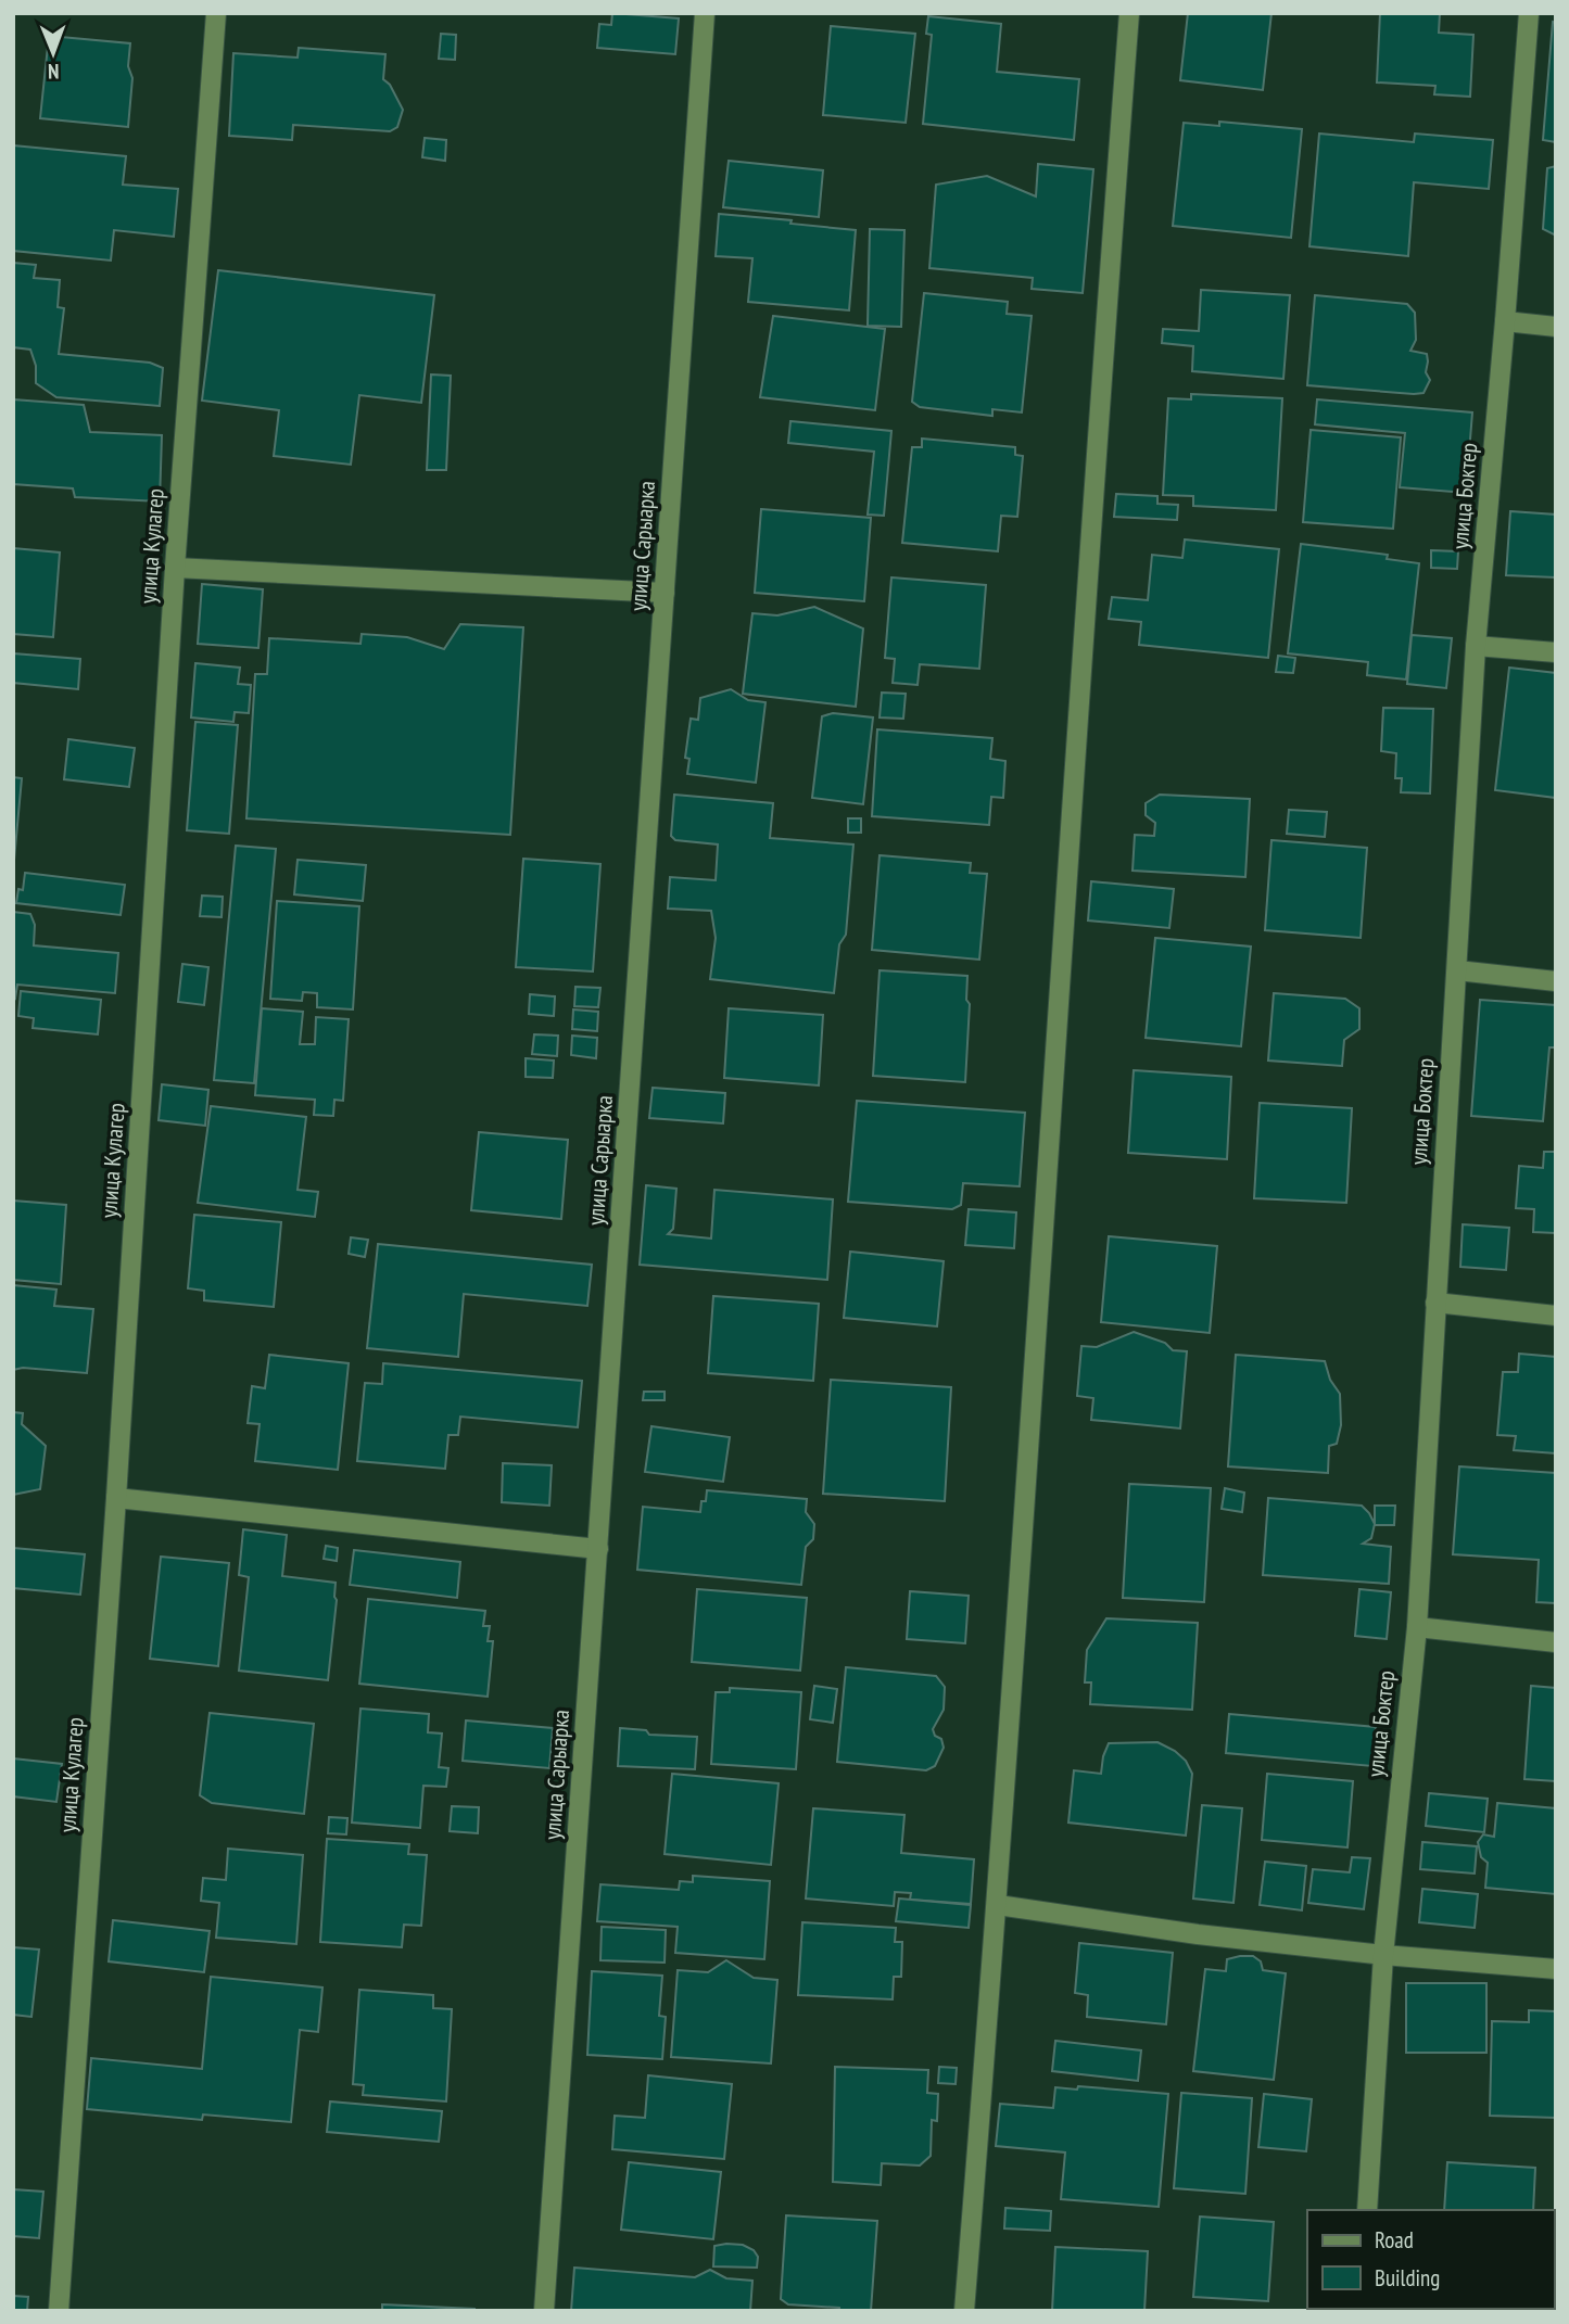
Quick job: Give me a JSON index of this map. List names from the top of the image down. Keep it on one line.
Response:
{"streets":{"street":["улица Боктер","улица Кулагер","улица Сарыарка"]},"legend":["Road","Building"],"north":"bottom"}
